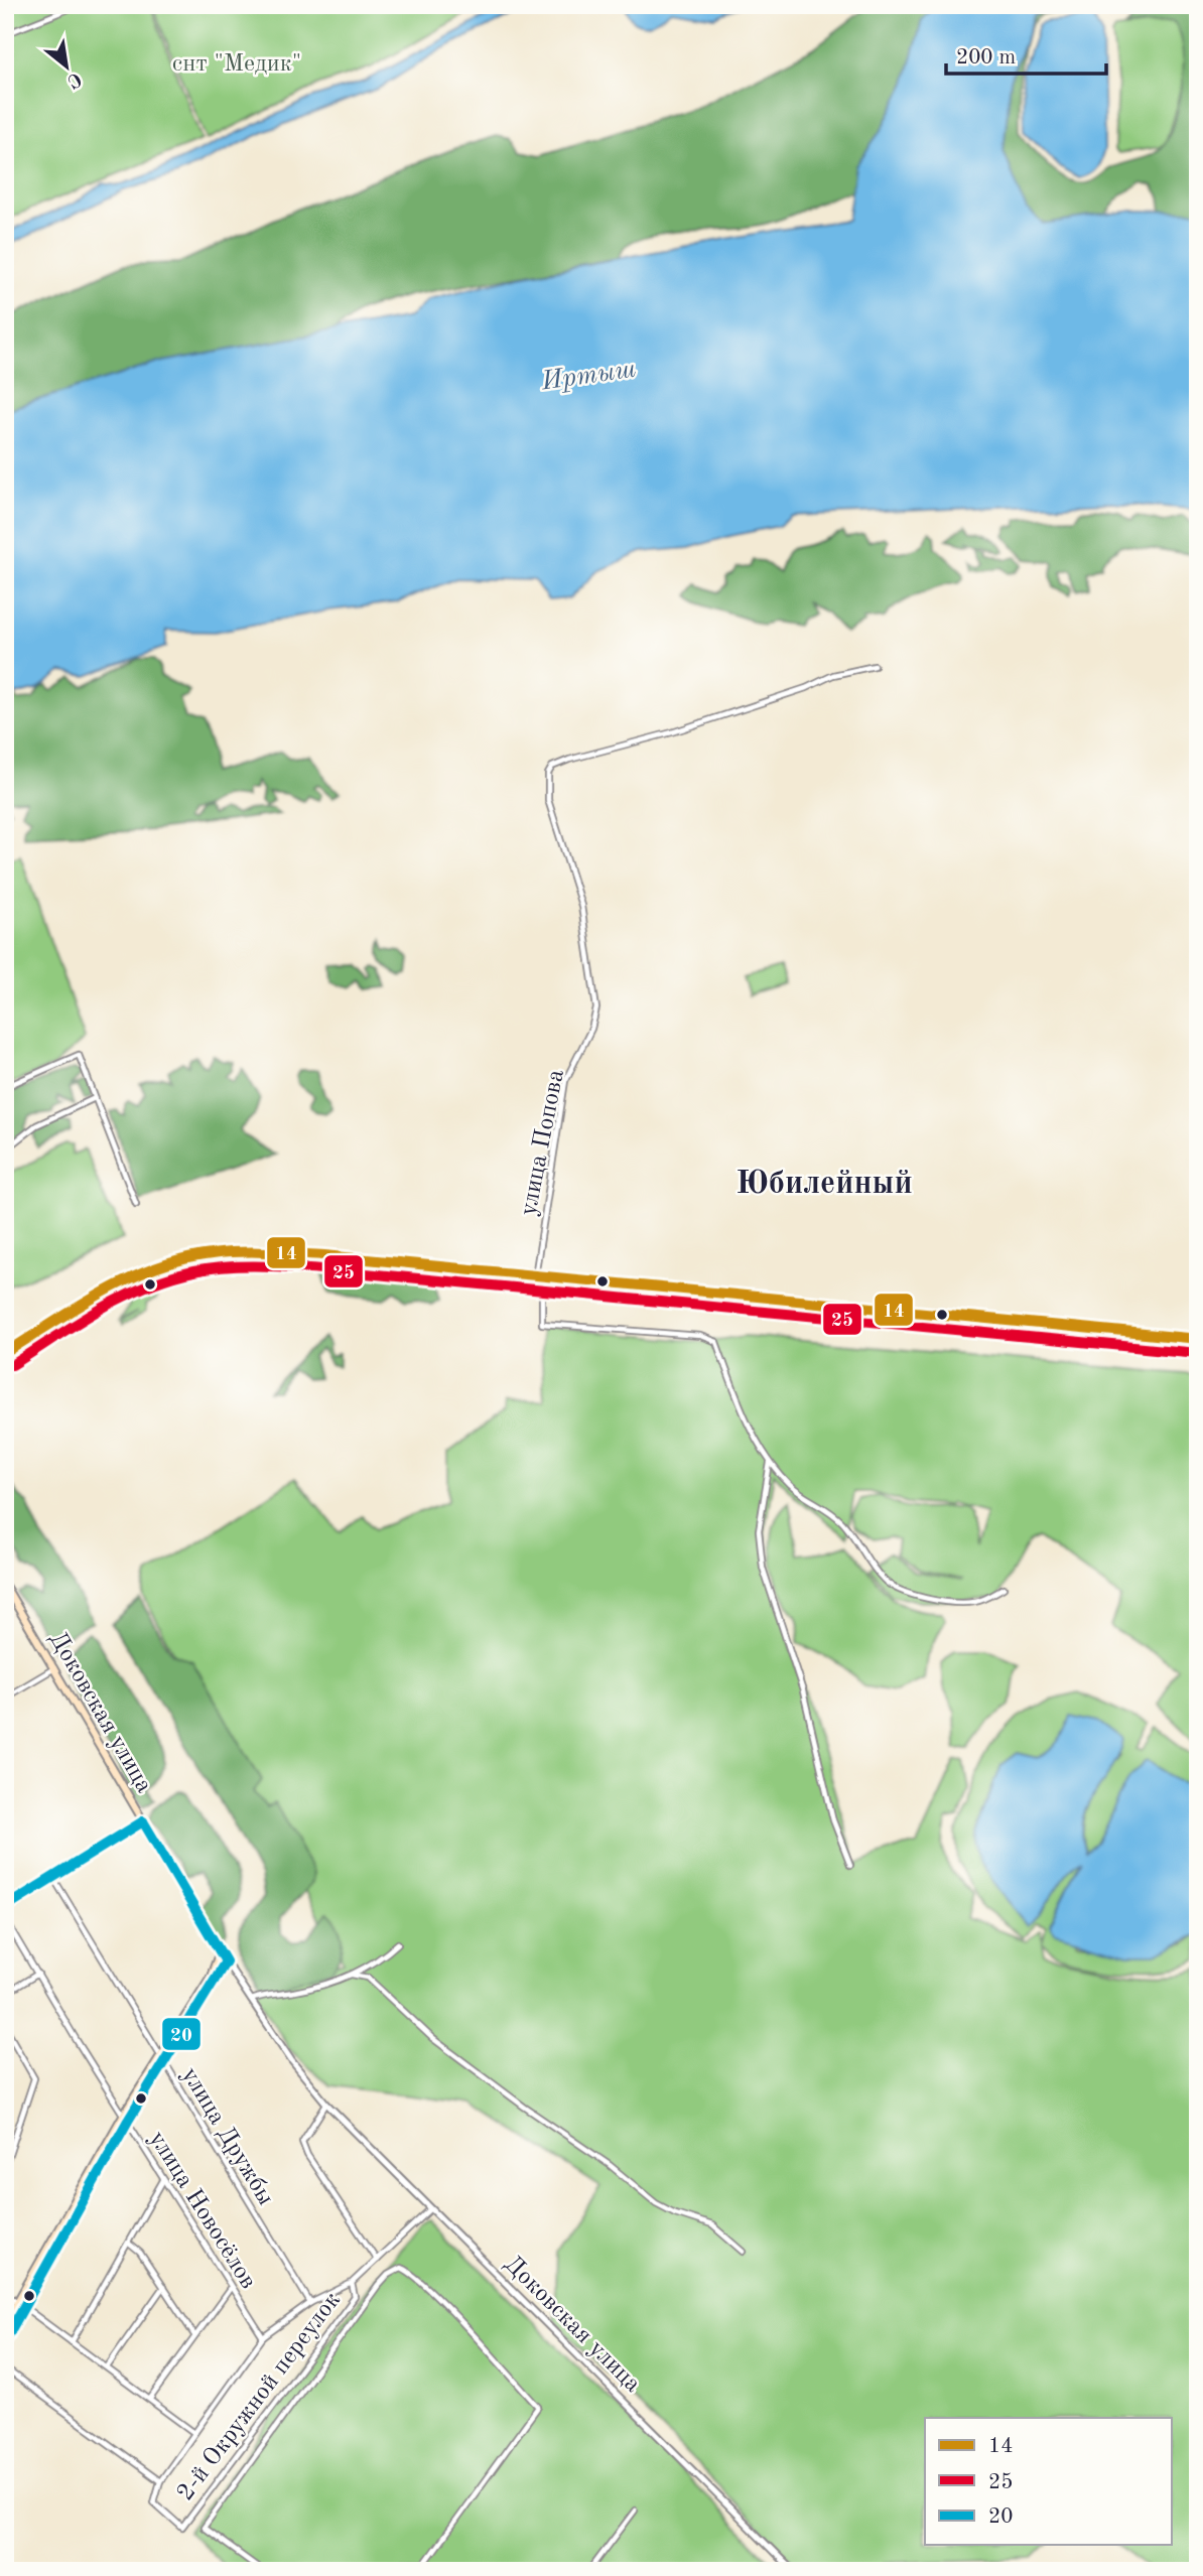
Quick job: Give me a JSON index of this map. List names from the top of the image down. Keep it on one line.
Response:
{"streets":{"main road":["Доковская улица"],"street":["улица Попова","улица Дружбы","улица Новосёлов","2-й Окружной переулок"]},"districts":["Юбилейный"],"water":["Иртыш"],"parks":["снт \"Медик\""],"lines":["transit line 14","transit line 25","transit line 20"],"legend":["14","25","20"],"scale_bar":"200 m","north":"bottom right"}
